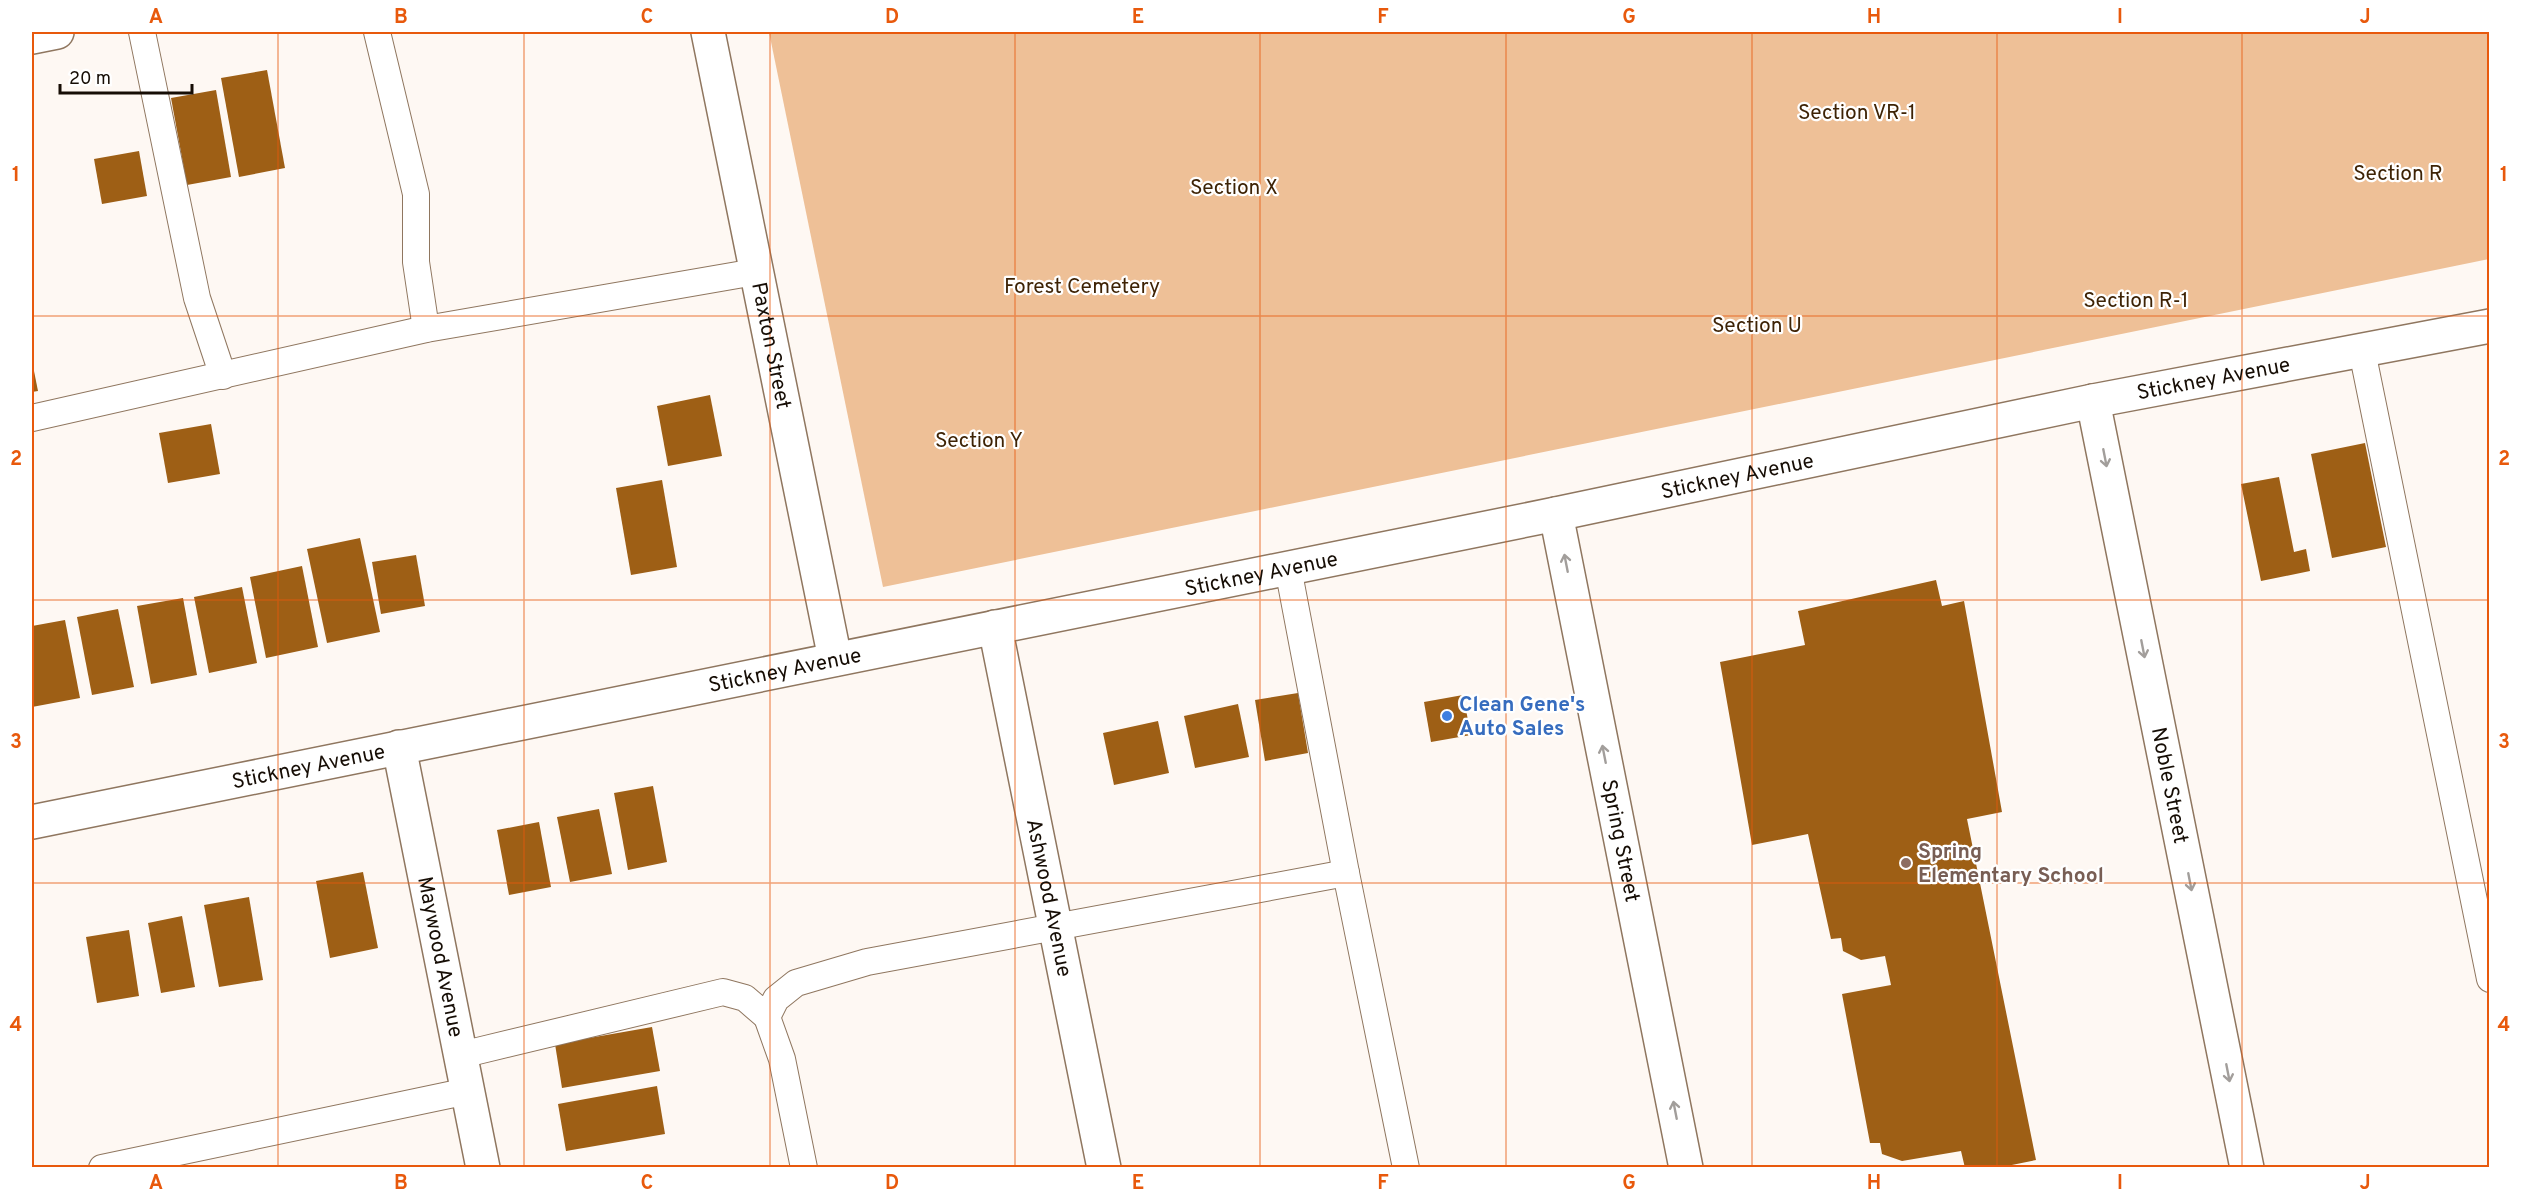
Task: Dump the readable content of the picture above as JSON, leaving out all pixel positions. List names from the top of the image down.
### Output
{
  "streets": {
    "street": [
      "Paxton Street",
      "Stickney Avenue",
      "Noble Street",
      "Spring Street",
      "Ashwood Avenue",
      "Maywood Avenue"
    ]
  },
  "crossings": [
    ["Paxton Street", "Stickney Avenue"],
    ["Stickney Avenue", "Noble Street"],
    ["Stickney Avenue", "Spring Street"],
    ["Stickney Avenue", "Ashwood Avenue"],
    ["Stickney Avenue", "Maywood Avenue"]
  ],
  "one_way": ["Noble Street", "Spring Street"],
  "parks": [
    "Section VR-1",
    "Section R",
    "Section X",
    "Forest Cemetery",
    "Section R-1",
    "Section U",
    "Section Y"
  ],
  "places": ["Clean Gene's Auto Sales", "Spring Elementary School"],
  "scale_bar": "20 m",
  "grid": {
    "columns": [
      "A",
      "B",
      "C",
      "D",
      "E",
      "F",
      "G",
      "H",
      "I",
      "J"
    ],
    "rows": [
      "1",
      "2",
      "3",
      "4"
    ]
  }
}
